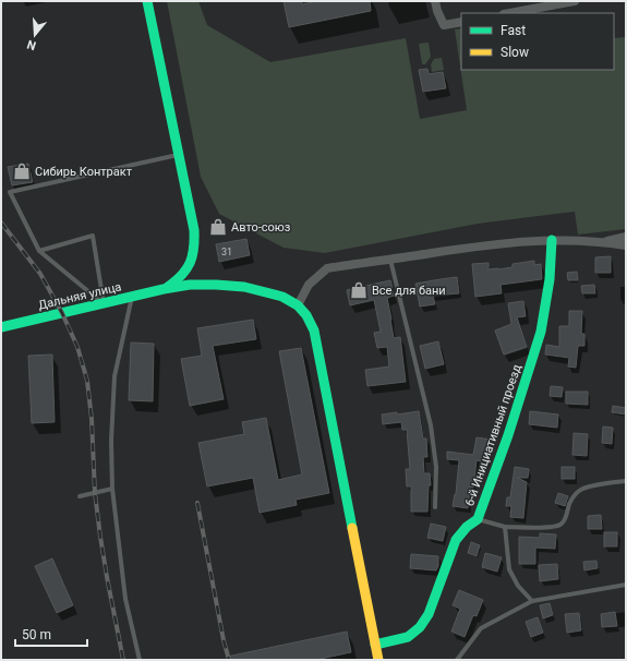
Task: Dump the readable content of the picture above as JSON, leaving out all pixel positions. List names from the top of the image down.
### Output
{
  "streets": {
    "street": ["Дальняя улица", "6-й Инициативный проезд"]
  },
  "places": {
    "shop": ["Сибирь Контракт", "Авто-союз", "Все для бани"]
  },
  "house_numbers": ["31"],
  "legend": ["Fast", "Slow"],
  "scale_bar": "50 m",
  "north": "bottom"
}
